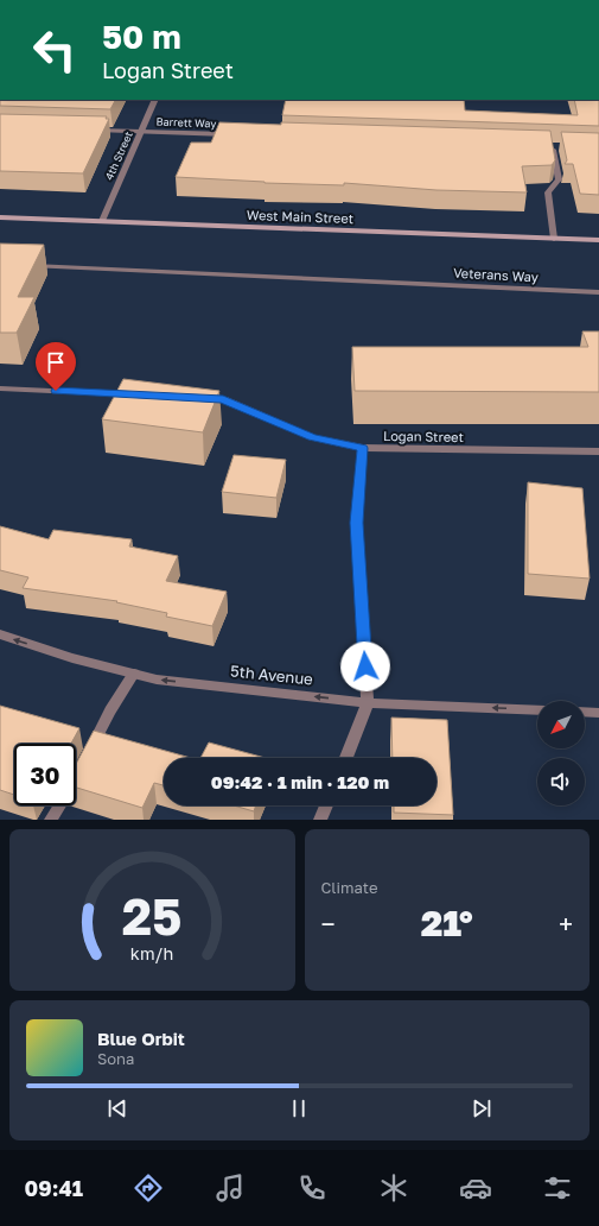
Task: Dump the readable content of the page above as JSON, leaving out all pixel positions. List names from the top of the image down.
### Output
{
  "streets": {
    "main road": ["West Main Street"],
    "street": [
      "Barrett Way",
      "4th Street",
      "Veterans Way",
      "Logan Street",
      "5th Avenue"
    ]
  },
  "crossings": [
    ["Barrett Way", "4th Street"],
    ["4th Street", "West Main Street"]
  ],
  "one_way": ["5th Avenue"],
  "north": "bottom left",
  "page": {
    "turn": ["50 m", "Logan Street"],
    "limit": "30",
    "trip": "09:42 · 1 min · 120 m",
    "tile": "Climate",
    "heat": ["−", "21°", "+"],
    "song": ["Blue Orbit", "Sona"],
    "tabs": "09:41",
    "gauge": ["25", "km/h"]
  }
}
